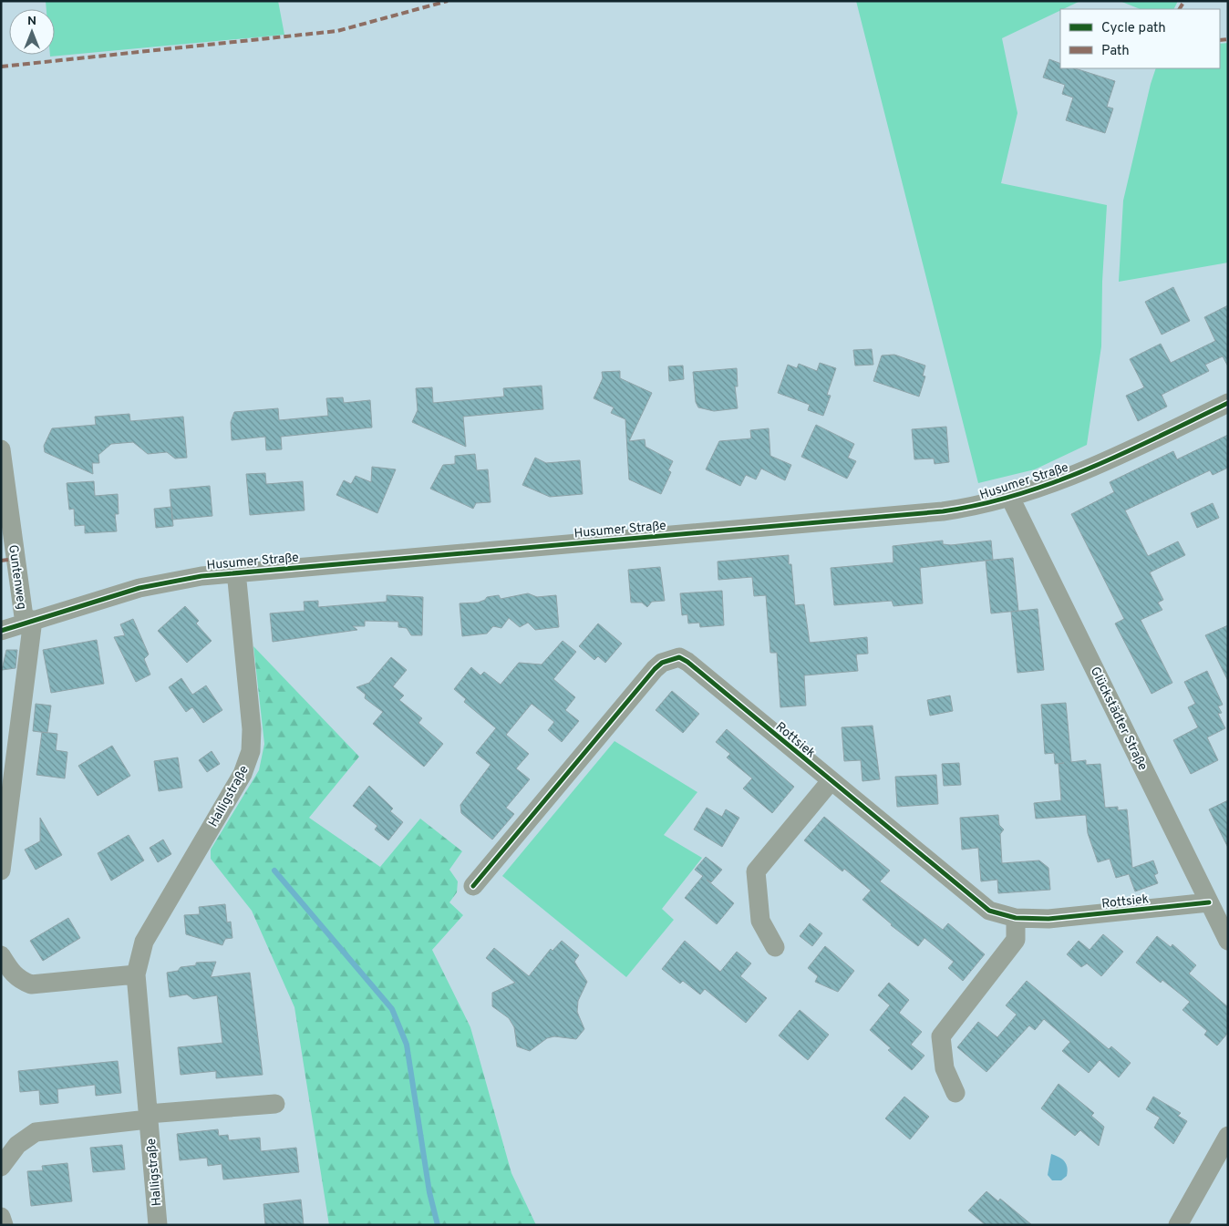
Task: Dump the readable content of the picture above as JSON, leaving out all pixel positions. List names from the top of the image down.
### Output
{
  "streets": {
    "street": [
      "Husumer Straße",
      "Guntenweg",
      "Glückstädter Straße",
      "Rottsiek",
      "Halligstraße"
    ]
  },
  "crossings": [
    ["Husumer Straße", "Guntenweg"],
    ["Husumer Straße", "Glückstädter Straße"],
    ["Husumer Straße", "Halligstraße"],
    ["Glückstädter Straße", "Rottsiek"]
  ],
  "legend": ["Cycle path", "Path"],
  "north": "top"
}
